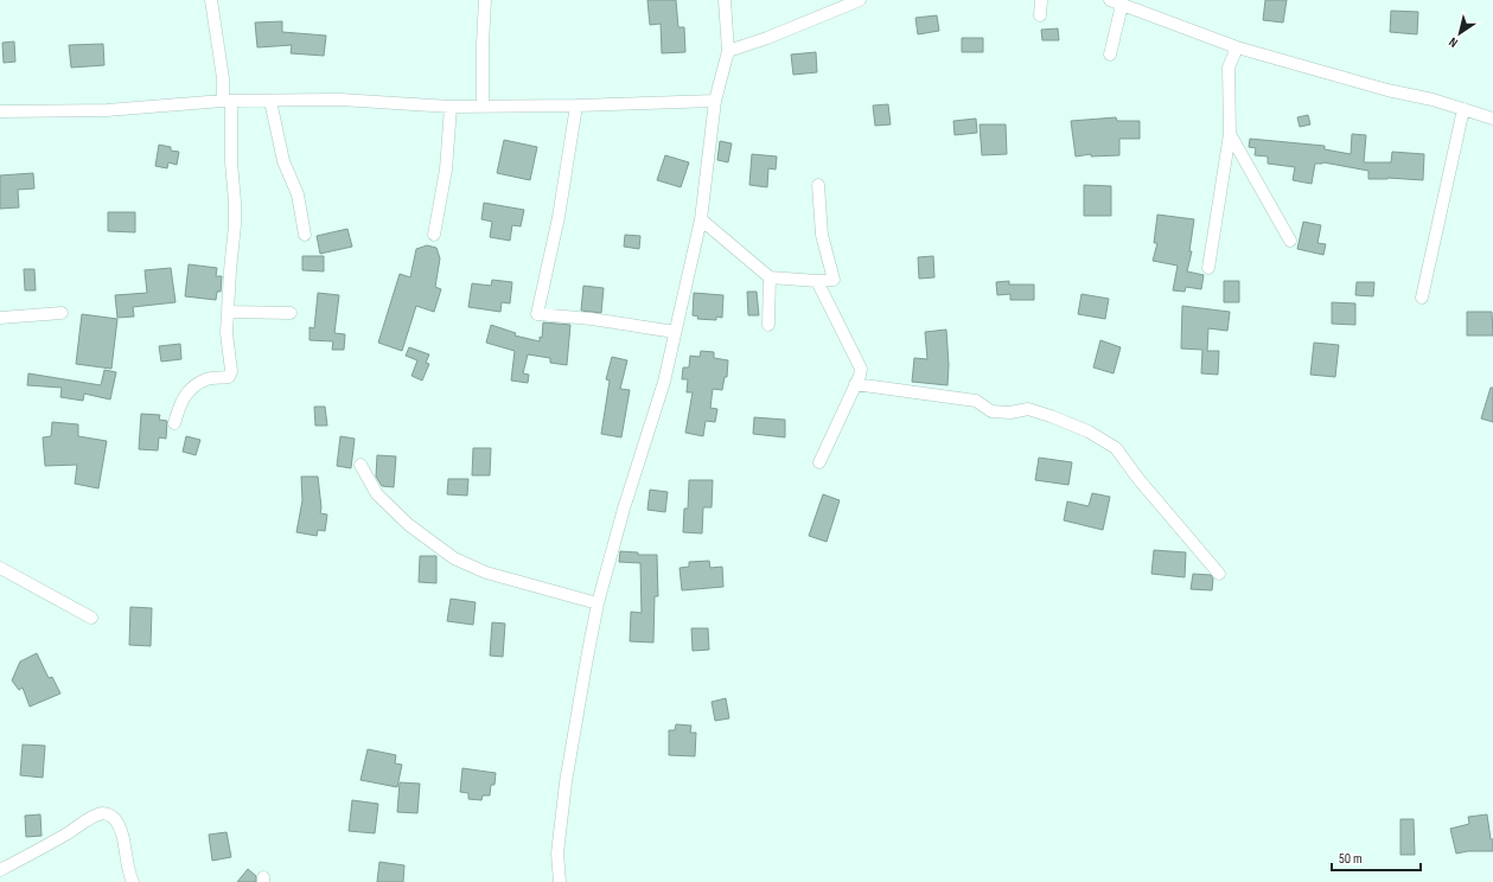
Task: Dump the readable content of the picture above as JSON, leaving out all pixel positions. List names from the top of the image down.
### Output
{
  "scale_bar": "50 m",
  "north": "bottom left"
}
